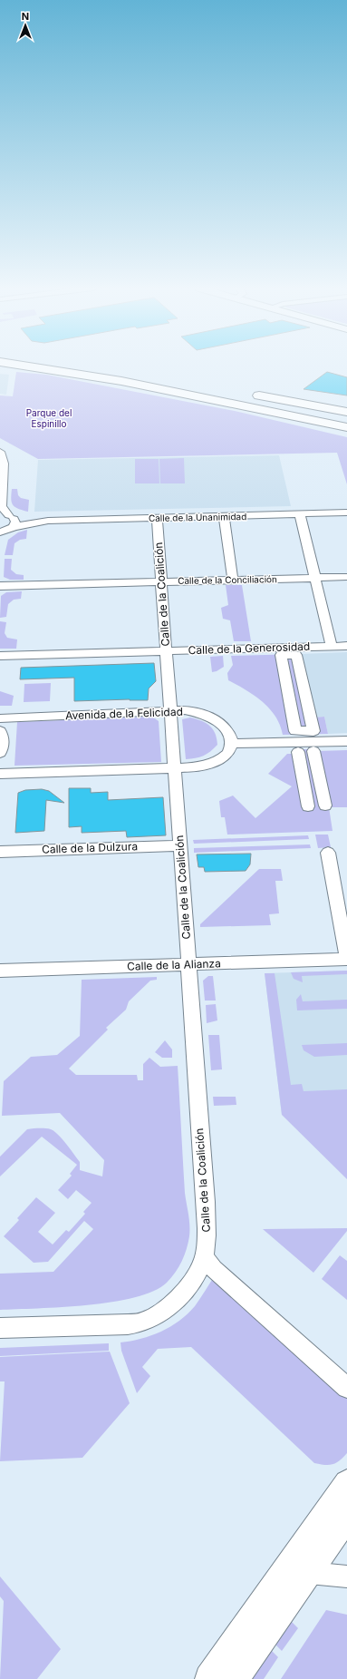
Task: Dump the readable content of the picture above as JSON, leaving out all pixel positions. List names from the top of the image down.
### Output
{
  "streets": {
    "street": [
      "Calle de la Unanimidad",
      "Calle de la Conciliación",
      "Calle de la Coalición",
      "Calle de la Generosidad",
      "Avenida de la Felicidad",
      "Calle de la Dulzura",
      "Calle de la Alianza"
    ]
  },
  "crossings": [
    ["Calle de la Unanimidad", "Calle de la Coalición"],
    ["Calle de la Conciliación", "Calle de la Coalición"],
    ["Calle de la Coalición", "Calle de la Generosidad"],
    ["Calle de la Coalición", "Avenida de la Felicidad"],
    ["Calle de la Coalición", "Calle de la Dulzura"],
    ["Calle de la Coalición", "Calle de la Alianza"]
  ],
  "parks": ["Parque del Espinillo"],
  "north": "top"
}
